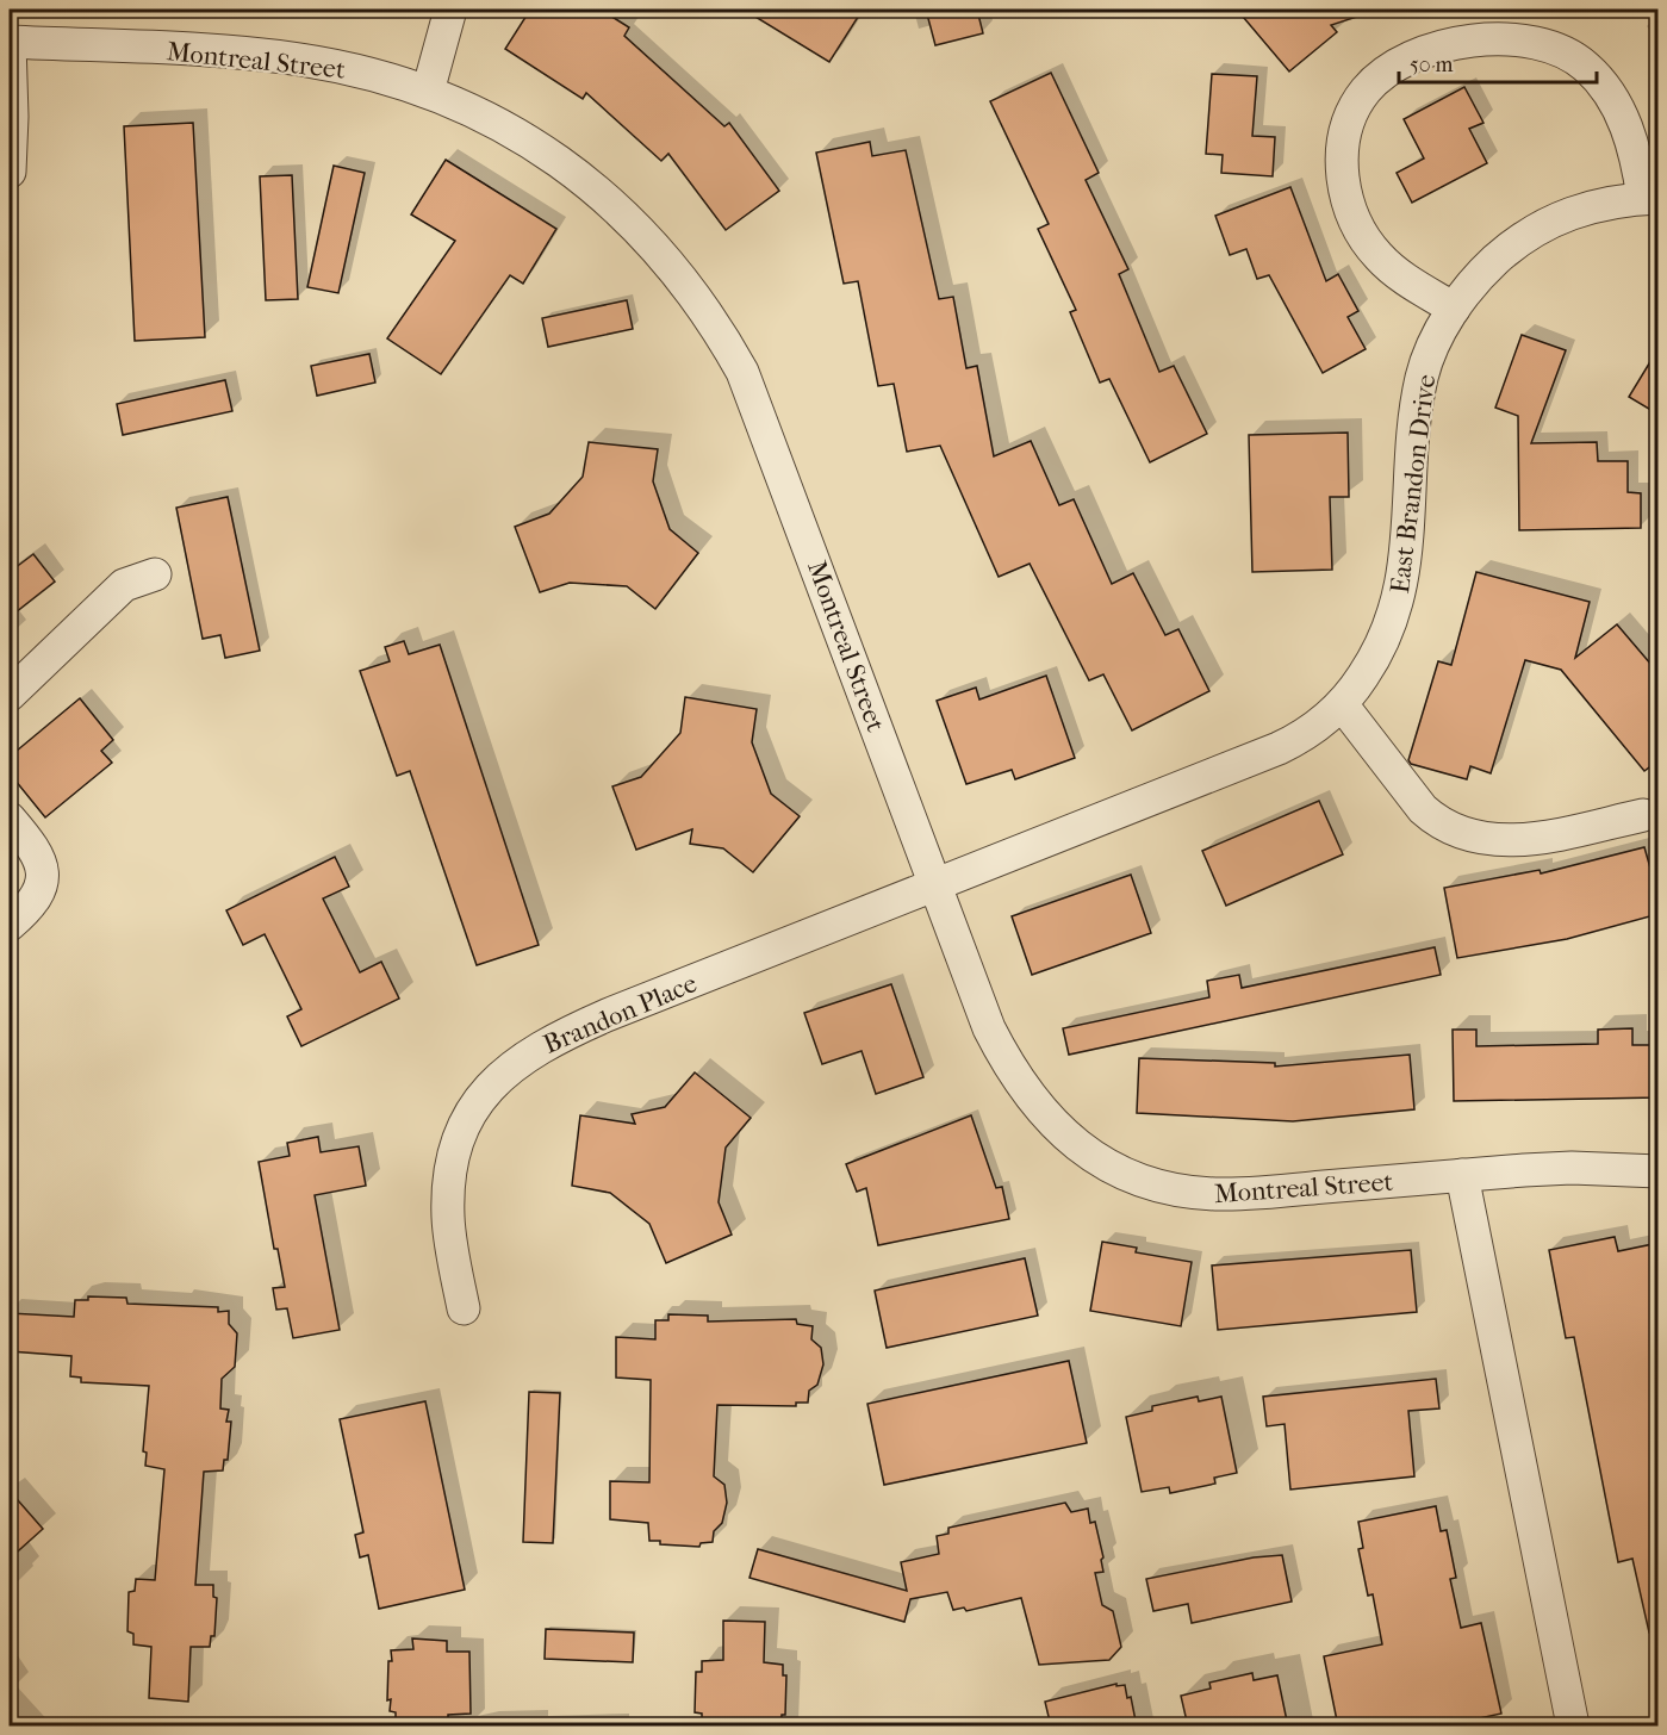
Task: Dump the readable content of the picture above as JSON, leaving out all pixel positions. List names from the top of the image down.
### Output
{
  "streets": {
    "street": ["Montreal Street", "East Brandon Drive", "Brandon Place"]
  },
  "crossings": [
    ["Montreal Street", "East Brandon Drive"],
    ["Montreal Street", "Brandon Place"],
    ["East Brandon Drive", "Brandon Place"]
  ],
  "scale_bar": "50 m"
}
